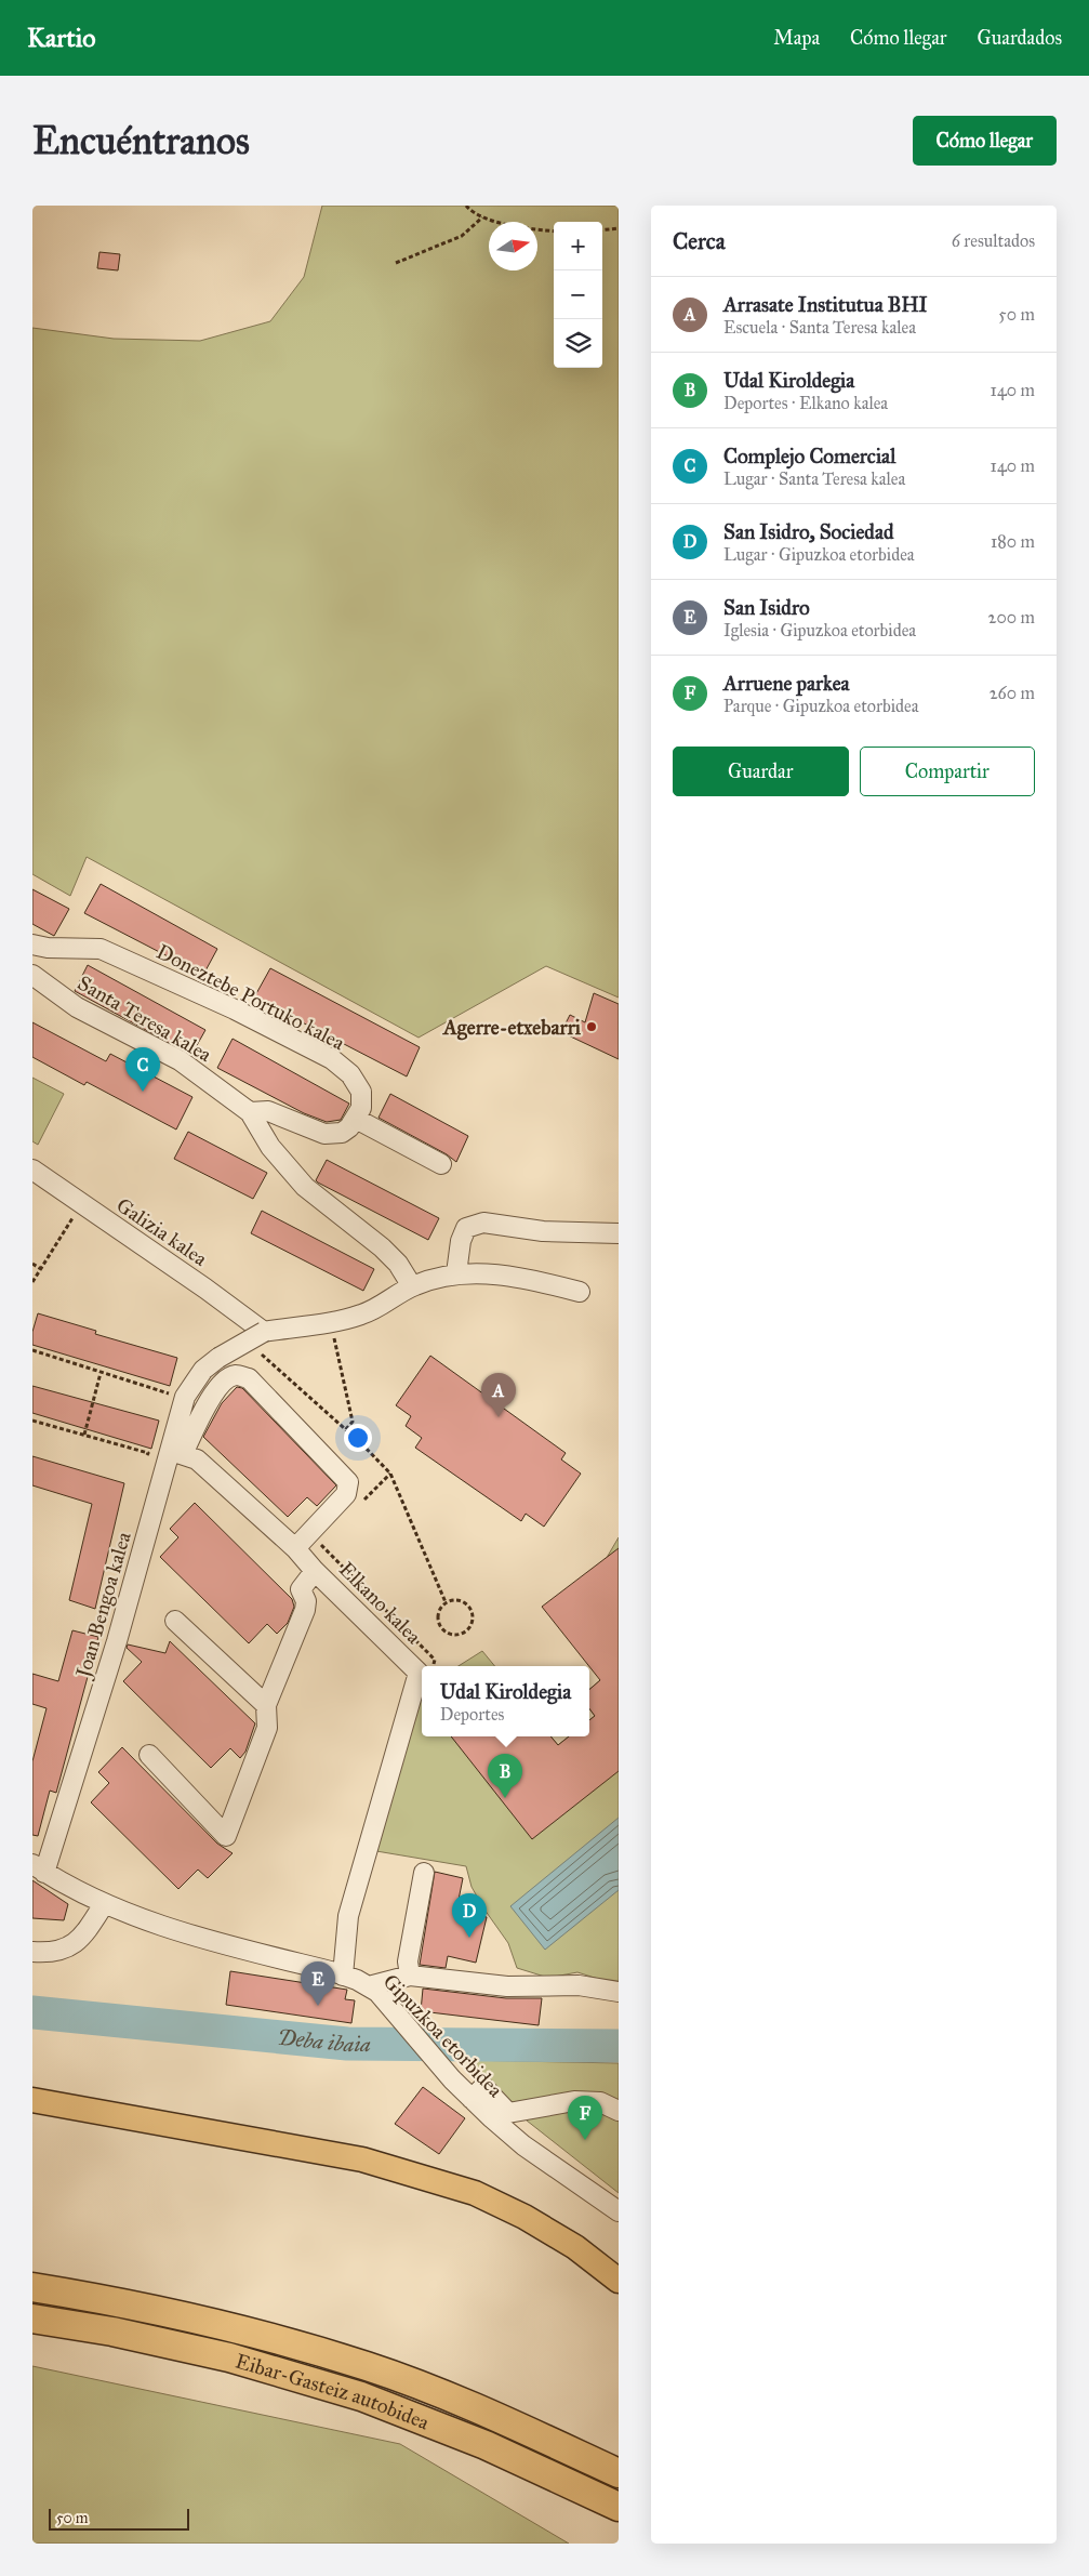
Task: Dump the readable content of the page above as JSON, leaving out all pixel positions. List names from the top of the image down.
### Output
{
  "streets": {
    "highway": ["Eibar-Gasteiz autobidea"],
    "street": [
      "Doneztebe Portuko kalea",
      "Santa Teresa kalea",
      "Galizia kalea",
      "Elkano kalea",
      "Joan Bengoa kalea",
      "Gipuzkoa etorbidea"
    ]
  },
  "crossings": [
    ["Galizia kalea", "Joan Bengoa kalea"],
    ["Elkano kalea", "Joan Bengoa kalea"],
    ["Elkano kalea", "Gipuzkoa etorbidea"],
    ["Joan Bengoa kalea", "Gipuzkoa etorbidea"]
  ],
  "water": ["Deba ibaia"],
  "places": ["Agerre-etxebarri"],
  "scale_bar": "50 m",
  "north": "right",
  "page": {
    "header": "Kartio",
    "nav": ["Mapa", "Cómo llegar", "Guardados"],
    "buttons": [
      "Cómo llegar",
      ["Guardar", "Compartir"]
    ],
    "title": "Encuéntranos",
    "heading": ["Cerca", "6 resultados"],
    "map_buttons": ["+", "−"],
    "list": [
      {
        "mark": "A",
        "name": "Arrasate Institutua BHI",
        "note": "Escuela · Santa Teresa kalea",
        "value": "50 m"
      },
      {
        "mark": "B",
        "name": "Udal Kiroldegia",
        "note": "Deportes · Elkano kalea",
        "value": "140 m"
      },
      {
        "mark": "C",
        "name": "Complejo Comercial",
        "note": "Lugar · Santa Teresa kalea",
        "value": "140 m"
      },
      {
        "mark": "D",
        "name": "San Isidro, Sociedad",
        "note": "Lugar · Gipuzkoa etorbidea",
        "value": "180 m"
      },
      {
        "mark": "E",
        "name": "San Isidro",
        "note": "Iglesia · Gipuzkoa etorbidea",
        "value": "200 m"
      },
      {
        "mark": "F",
        "name": "Arruene parkea",
        "note": "Parque · Gipuzkoa etorbidea",
        "value": "260 m"
      }
    ],
    "pins": [
      "C",
      "A",
      "B",
      "D",
      "E",
      "F"
    ],
    "popup": ["Udal Kiroldegia", "Deportes"],
    "scale": "50 m"
  }
}
